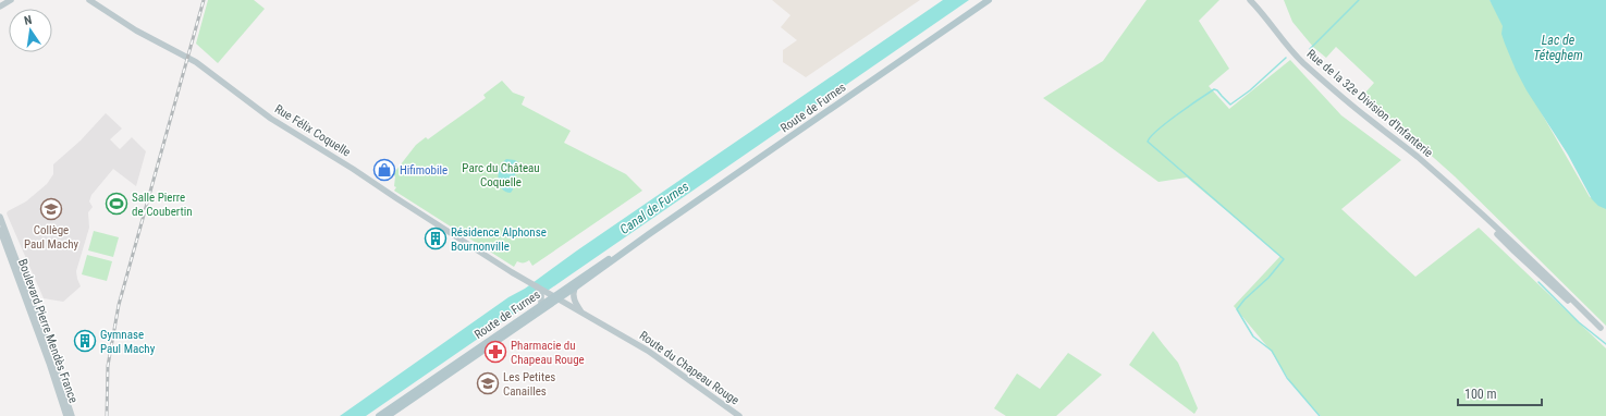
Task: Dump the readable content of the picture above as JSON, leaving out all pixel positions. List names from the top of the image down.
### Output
{
  "streets": {
    "main road": [
      "Rue de la 32e Division d'Infanterie",
      "Route de Furnes",
      "Rue Félix Coquelle",
      "Boulevard Pierre Mendès France",
      "Route du Chapeau Rouge"
    ]
  },
  "crossings": [
    ["Route de Furnes", "Route du Chapeau Rouge"],
    ["Rue Félix Coquelle", "Route du Chapeau Rouge"]
  ],
  "water": ["Lac de Téteghem", "Canal de Furnes"],
  "parks": ["Parc du Château Coquelle"],
  "places": {
    "shop": ["Hifimobile"],
    "sports": ["Salle Pierre de Coubertin"],
    "school or university": ["Collège Paul Machy", "Les Petites Canailles"],
    "building": ["Résidence Alphonse Bournonville", "Gymnase Paul Machy"],
    "pharmacy": ["Pharmacie du Chapeau Rouge"]
  },
  "scale_bar": "100 m",
  "north": "top"
}
